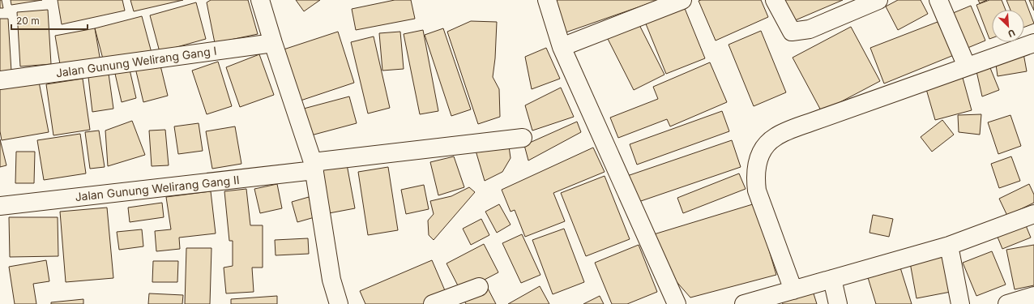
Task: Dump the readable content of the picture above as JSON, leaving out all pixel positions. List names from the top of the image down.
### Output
{
  "streets": {
    "street": ["Jalan Gunung Welirang Gang I", "Jalan Gunung Welirang Gang II"]
  },
  "scale_bar": "20 m",
  "north": "bottom right"
}
